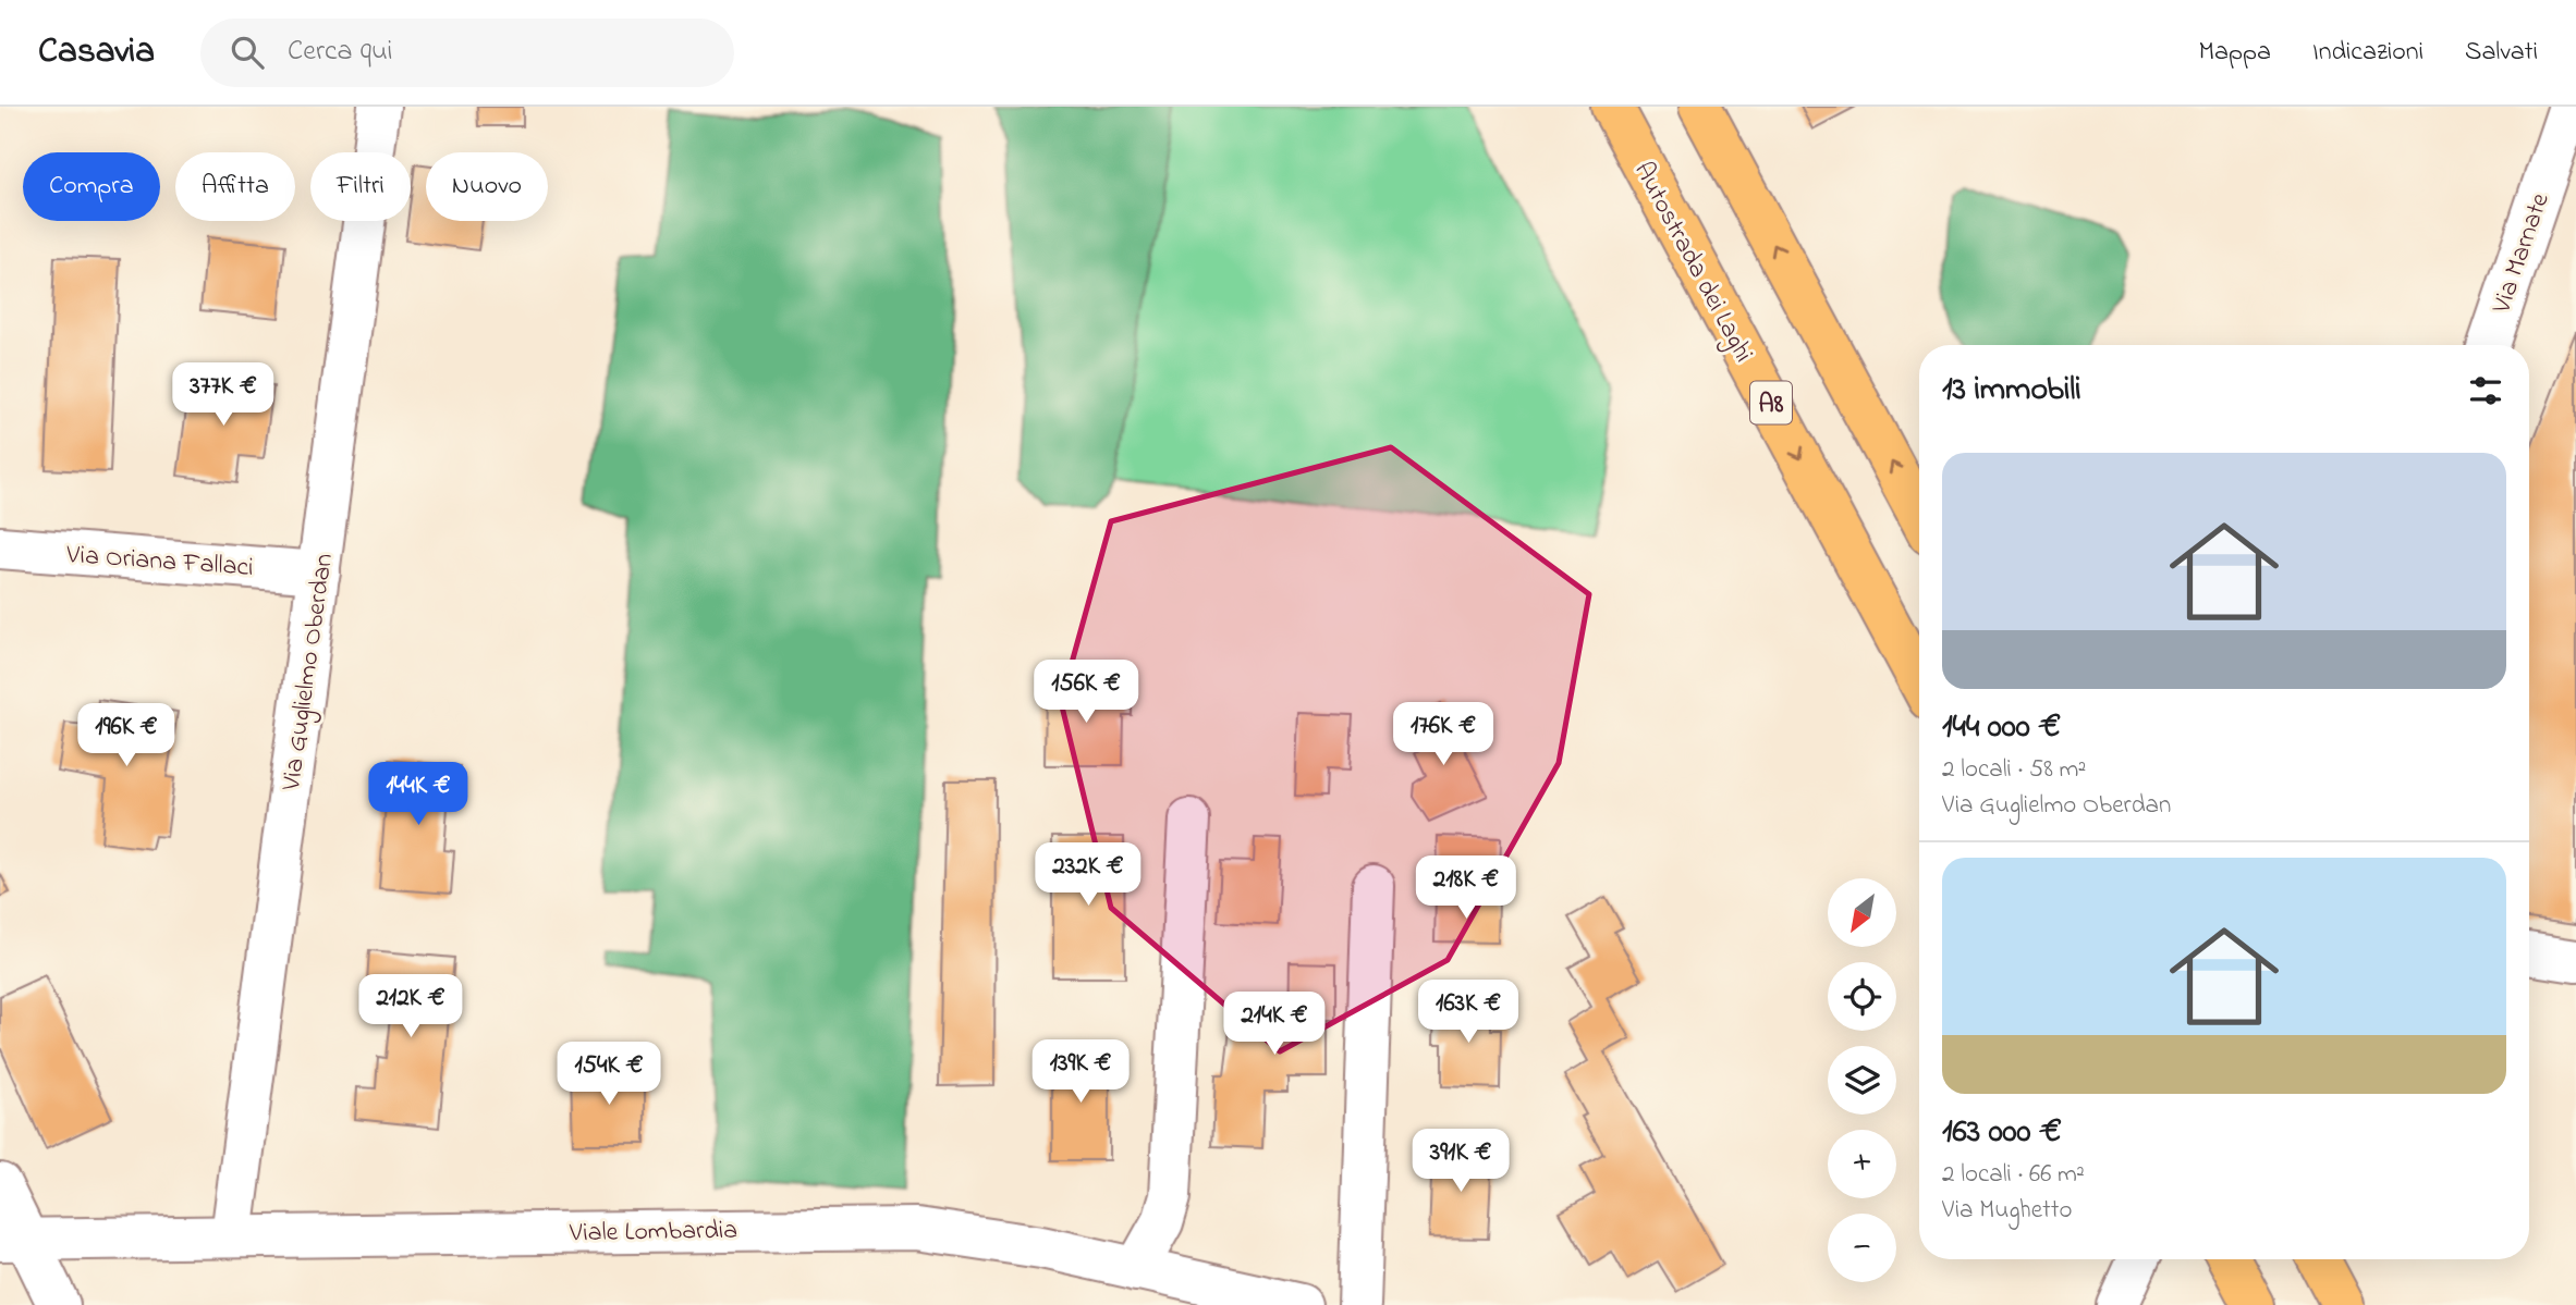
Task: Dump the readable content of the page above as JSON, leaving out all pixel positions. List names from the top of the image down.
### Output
{
  "streets": {
    "highway": ["Autostrada dei Laghi", "A8"],
    "street": [
      "Via Marnate",
      "Via Oriana Fallaci",
      "Via Guglielmo Oberdan",
      "Viale Lombardia"
    ]
  },
  "crossings": [
    ["Via Oriana Fallaci", "Via Guglielmo Oberdan"],
    ["Via Guglielmo Oberdan", "Viale Lombardia"]
  ],
  "north": "bottom left",
  "page": {
    "header": "Casavia",
    "search": "Cerca qui",
    "nav": ["Mappa", "Indicazioni", "Salvati"],
    "chip": [
      "Compra",
      "Affitta",
      "Filtri",
      "Nuovo"
    ],
    "heading": "13 immobili",
    "price": [
      "377K €",
      "156K €",
      "176K €",
      "196K €",
      "144K €",
      "232K €",
      "218K €",
      "212K €",
      "163K €",
      "214K €",
      "139K €",
      "154K €",
      "391K €"
    ],
    "list": [
      {
        "name": "144 000 €",
        "note": "2 locali · 58 m² · Via Guglielmo Oberdan"
      },
      {
        "name": "163 000 €",
        "note": "2 locali · 66 m² · Via Mughetto"
      }
    ],
    "map_buttons": ["+", "−"]
  }
}
